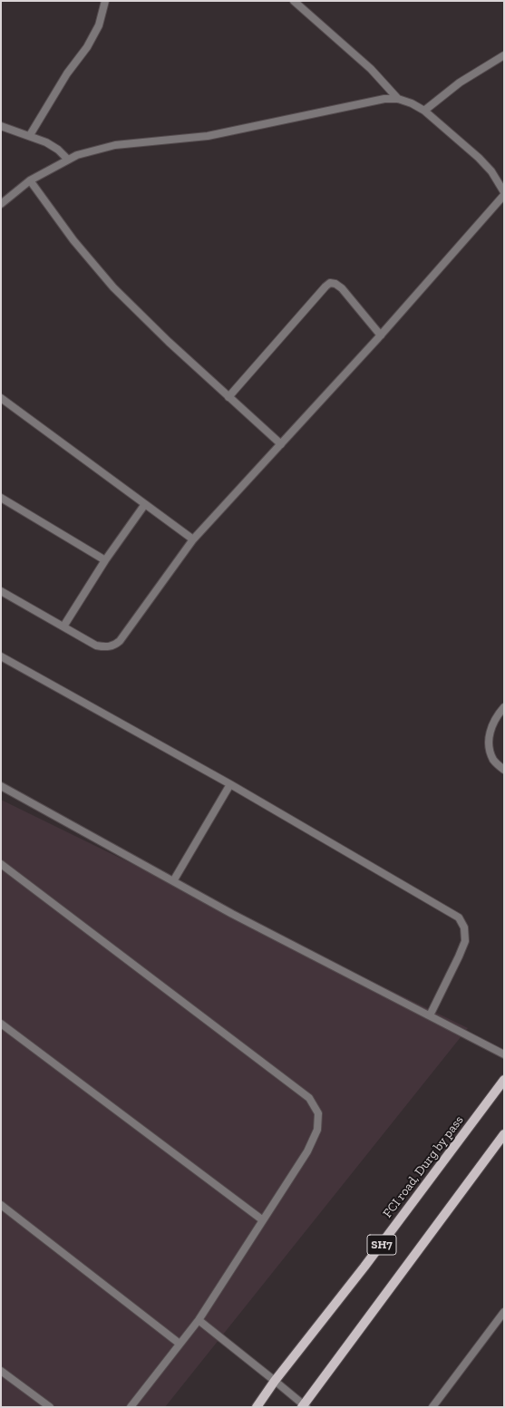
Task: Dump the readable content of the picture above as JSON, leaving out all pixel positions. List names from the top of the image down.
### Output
{
  "streets": {
    "main road": ["FCI road, Durg by pass", "SH7"]
  }
}
